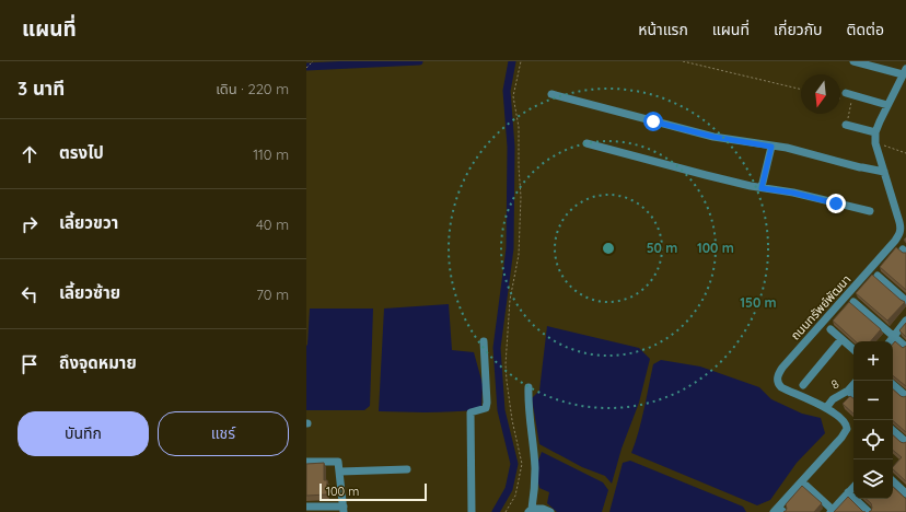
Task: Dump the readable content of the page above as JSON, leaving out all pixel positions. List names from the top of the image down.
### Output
{
  "streets": {
    "street": ["ถนนทรัพย์พัฒนา", "8"]
  },
  "crossings": [
    ["ถนนทรัพย์พัฒนา", "8"]
  ],
  "scale_bar": "100 m",
  "north": "bottom",
  "page": {
    "header": "แผนที่",
    "nav": [
      "หน้าแรก",
      "แผนที่",
      "เกี่ยวกับ",
      "ติดต่อ"
    ],
    "heading": ["3 นาที", "เดิน · 220 m"],
    "list": [
      ["ตรงไป", "110 m"],
      ["เลี้ยวขวา", "40 m"],
      ["เลี้ยวซ้าย", "70 m"],
      "ถึงจุดหมาย"
    ],
    "map_buttons": ["+", "−"],
    "buttons": ["บันทึก", "แชร์"],
    "scale": "100 m"
  },
  "rings": ["50 m", "100 m", "150 m"]
}
